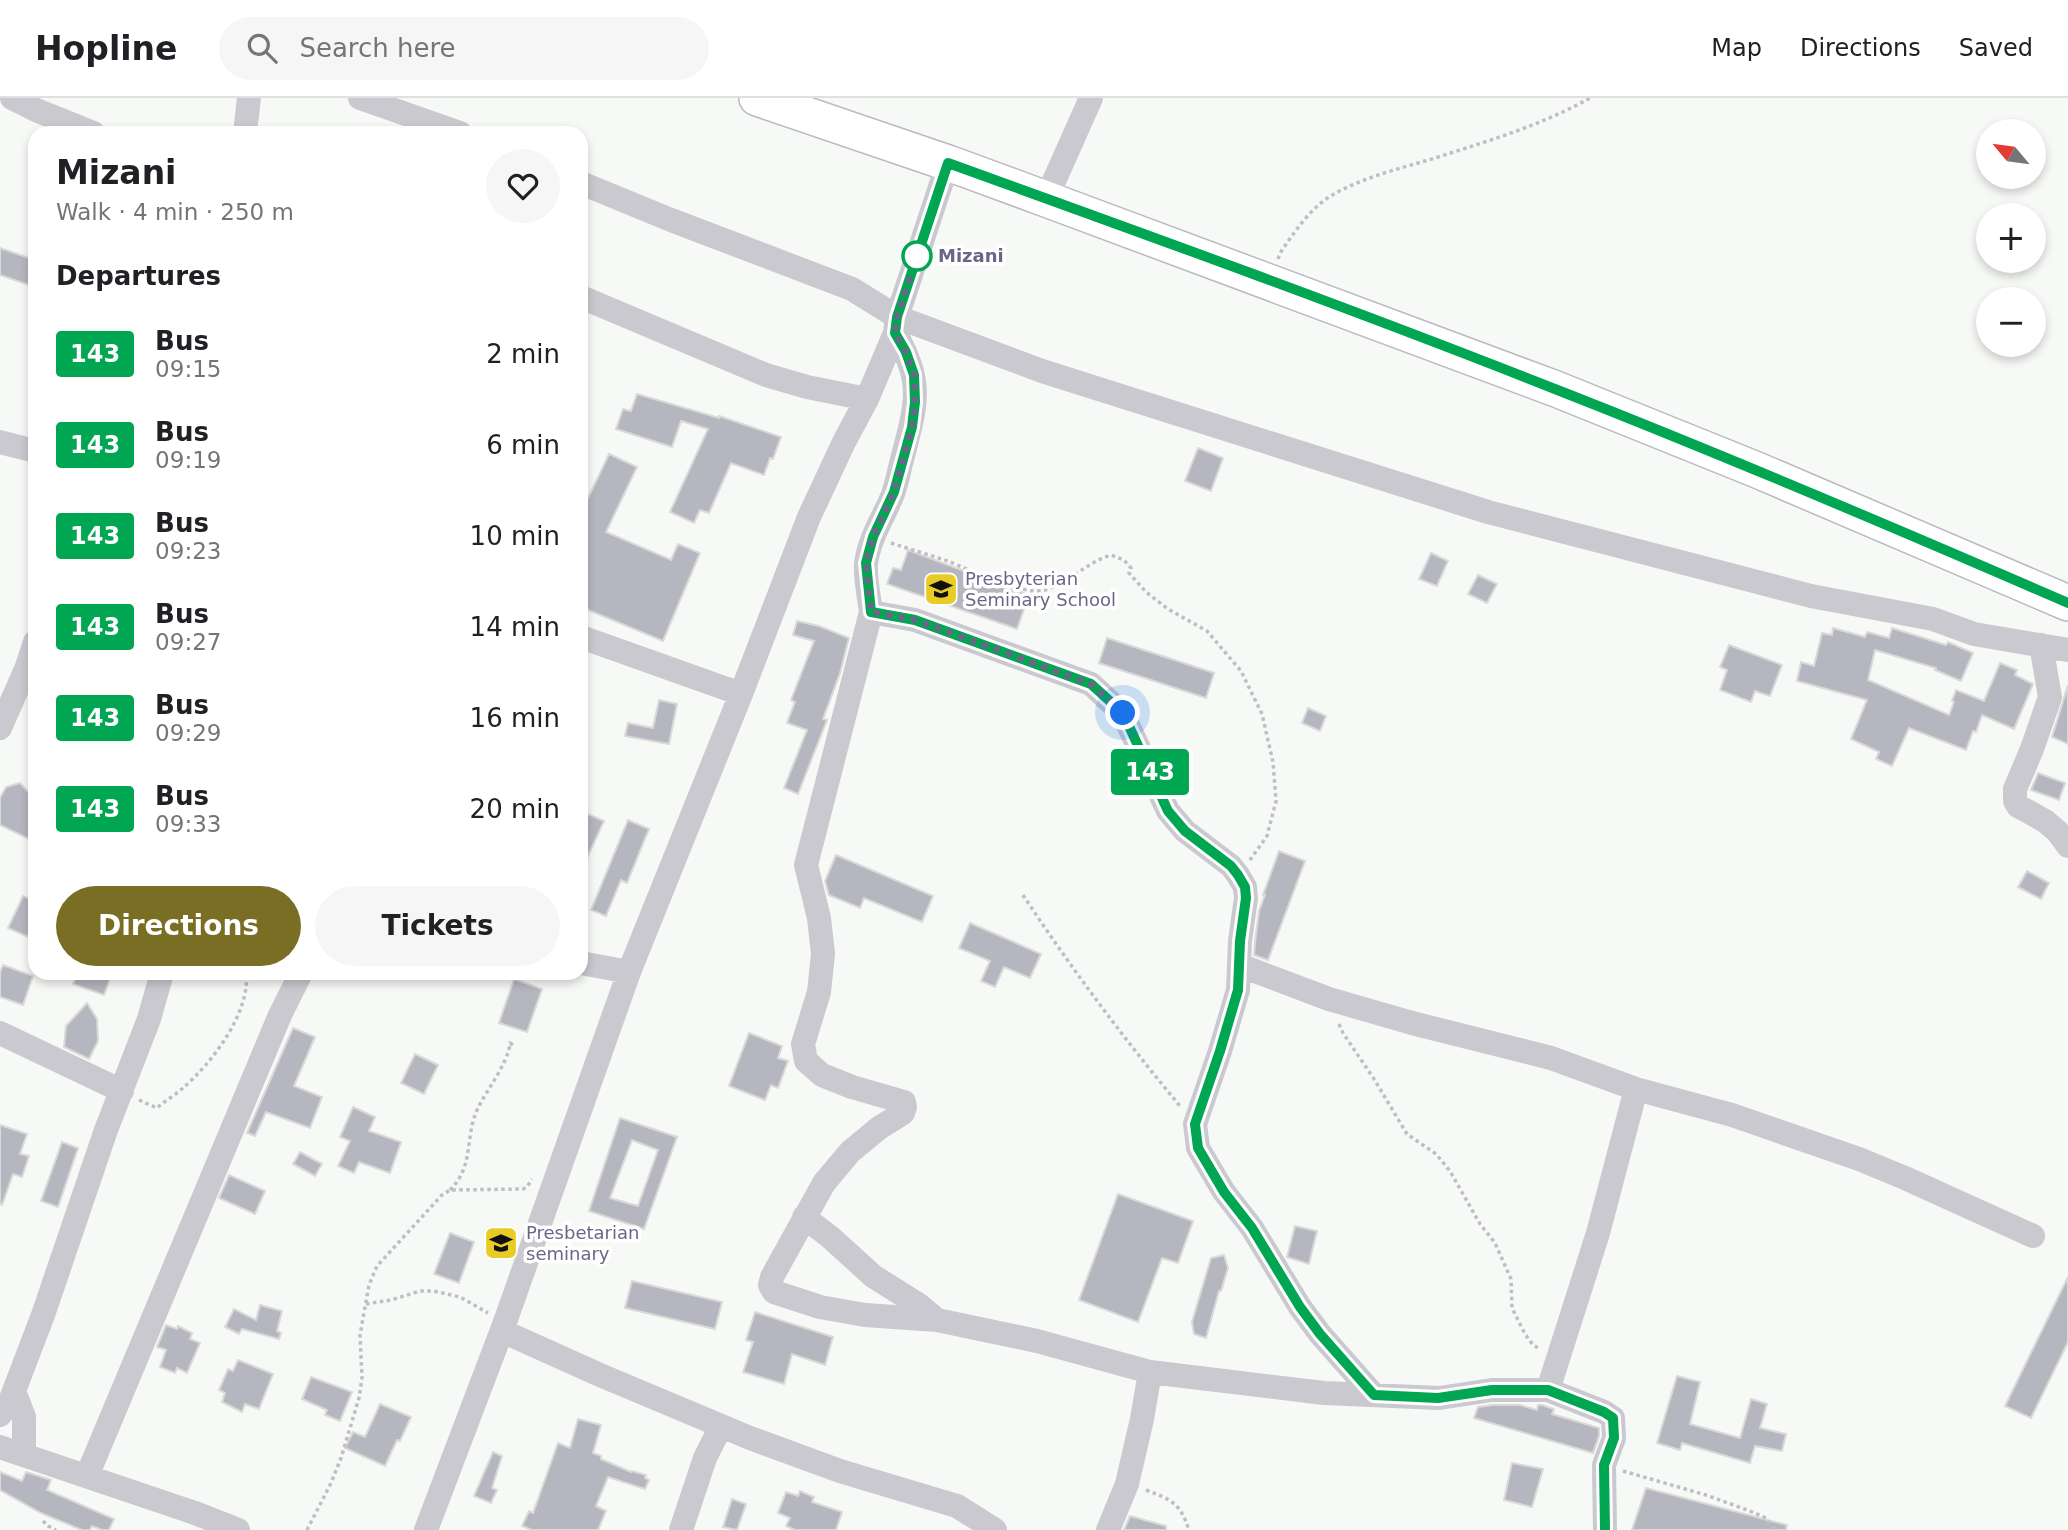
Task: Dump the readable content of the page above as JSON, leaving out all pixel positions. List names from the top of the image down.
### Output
{
  "places": {
    "other": ["Mizani"],
    "school or university": ["Presbyterian Seminary School", "Presbetarian seminary"]
  },
  "lines": ["bus line 143"],
  "north": "top left",
  "page": {
    "header": "Hopline",
    "search": "Search here",
    "nav": ["Map", "Directions", "Saved"],
    "on_map": "143",
    "map_buttons": ["+", "−"],
    "heading": [
      ["Mizani", "Walk · 4 min · 250 m"],
      "Departures"
    ],
    "list": [
      {
        "mark": "143",
        "name": "Bus",
        "note": "09:15",
        "value": "2 min"
      },
      {
        "mark": "143",
        "name": "Bus",
        "note": "09:19",
        "value": "6 min"
      },
      {
        "mark": "143",
        "name": "Bus",
        "note": "09:23",
        "value": "10 min"
      },
      {
        "mark": "143",
        "name": "Bus",
        "note": "09:27",
        "value": "14 min"
      },
      {
        "mark": "143",
        "name": "Bus",
        "note": "09:29",
        "value": "16 min"
      },
      {
        "mark": "143",
        "name": "Bus",
        "note": "09:33",
        "value": "20 min"
      }
    ],
    "buttons": ["Directions", "Tickets"]
  }
}
